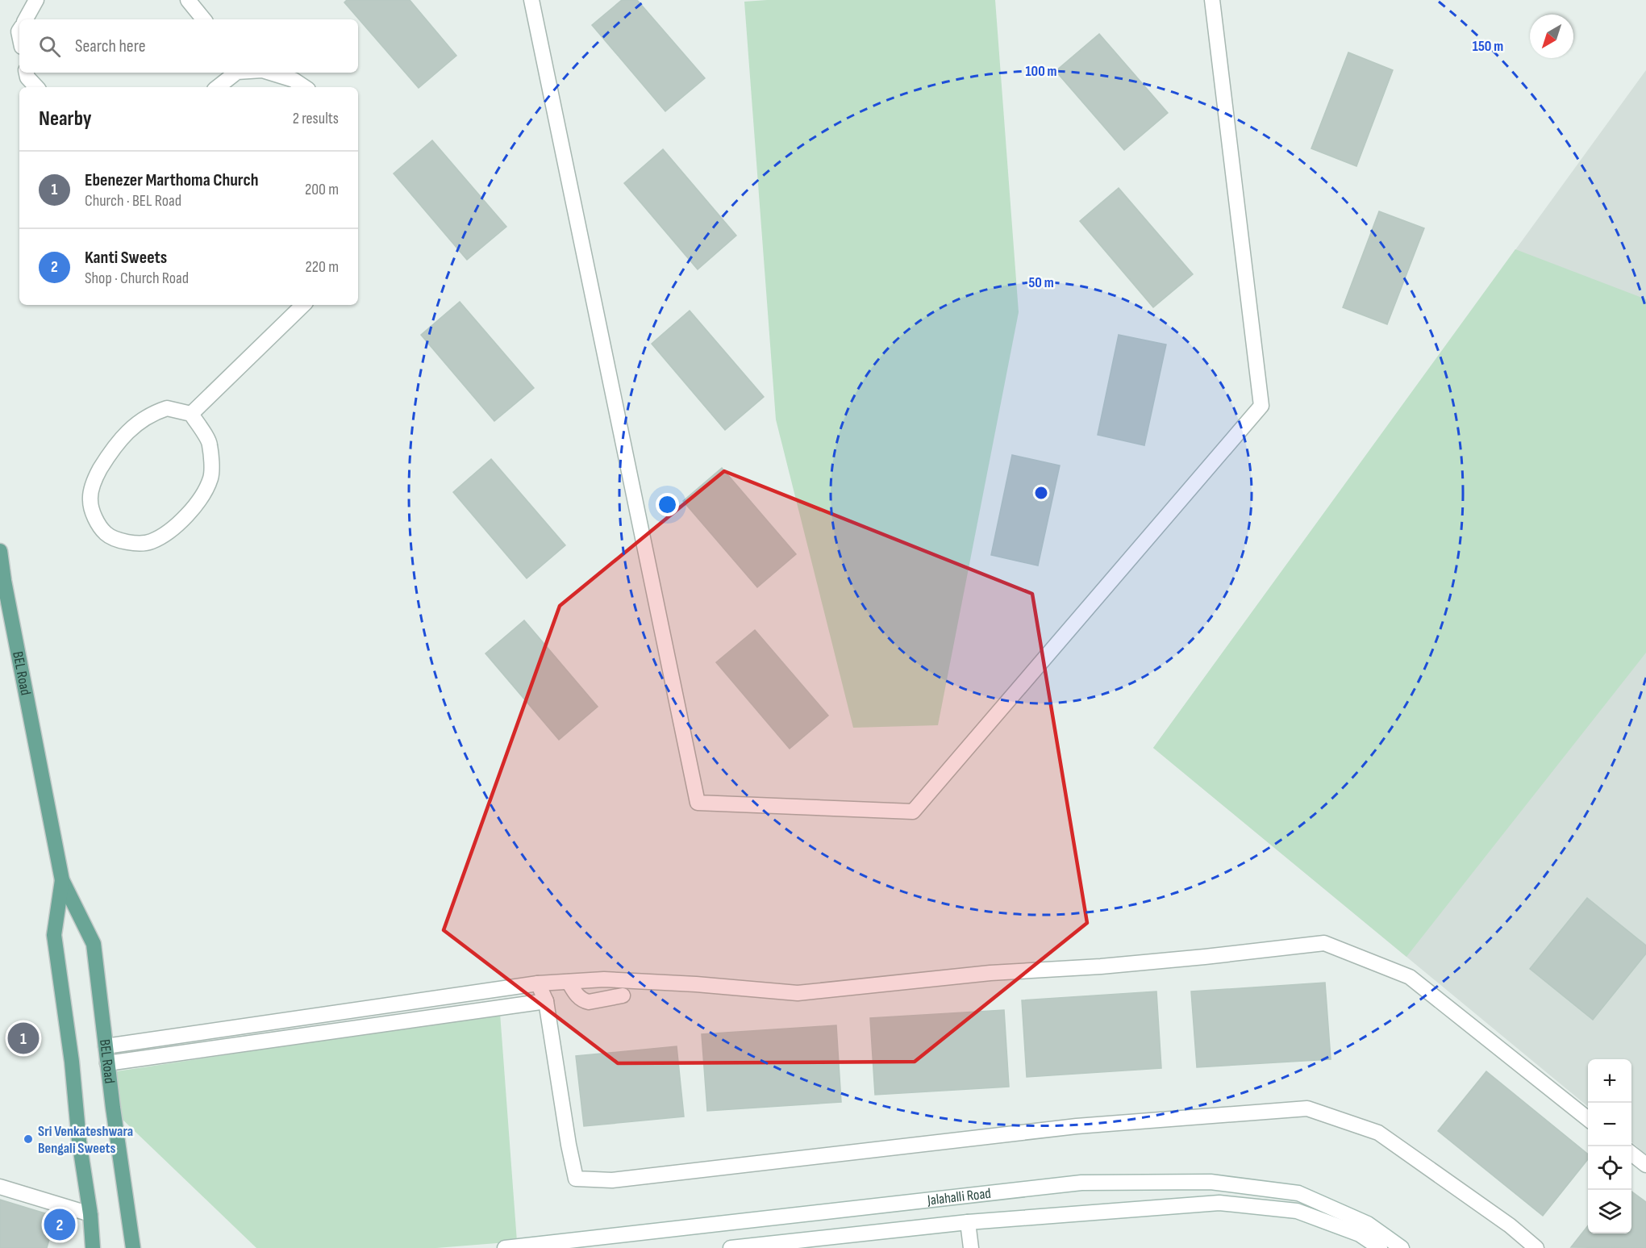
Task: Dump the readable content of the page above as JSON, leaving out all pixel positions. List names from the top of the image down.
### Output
{
  "streets": {
    "main road": ["BEL Road"],
    "street": ["Jalahalli Road"]
  },
  "places": ["Sri Venkateshwara Bengali Sweets"],
  "north": "bottom left",
  "page": {
    "search": "Search here",
    "heading": ["Nearby", "2 results"],
    "list": [
      {
        "mark": "1",
        "name": "Ebenezer Marthoma Church",
        "note": "Church · BEL Road",
        "value": "200 m"
      },
      {
        "mark": "2",
        "name": "Kanti Sweets",
        "note": "Shop · Church Road",
        "value": "220 m"
      }
    ],
    "pins": ["1", "2"],
    "map_buttons": ["+", "−"]
  },
  "rings": ["150 m", "100 m", "50 m"]
}
